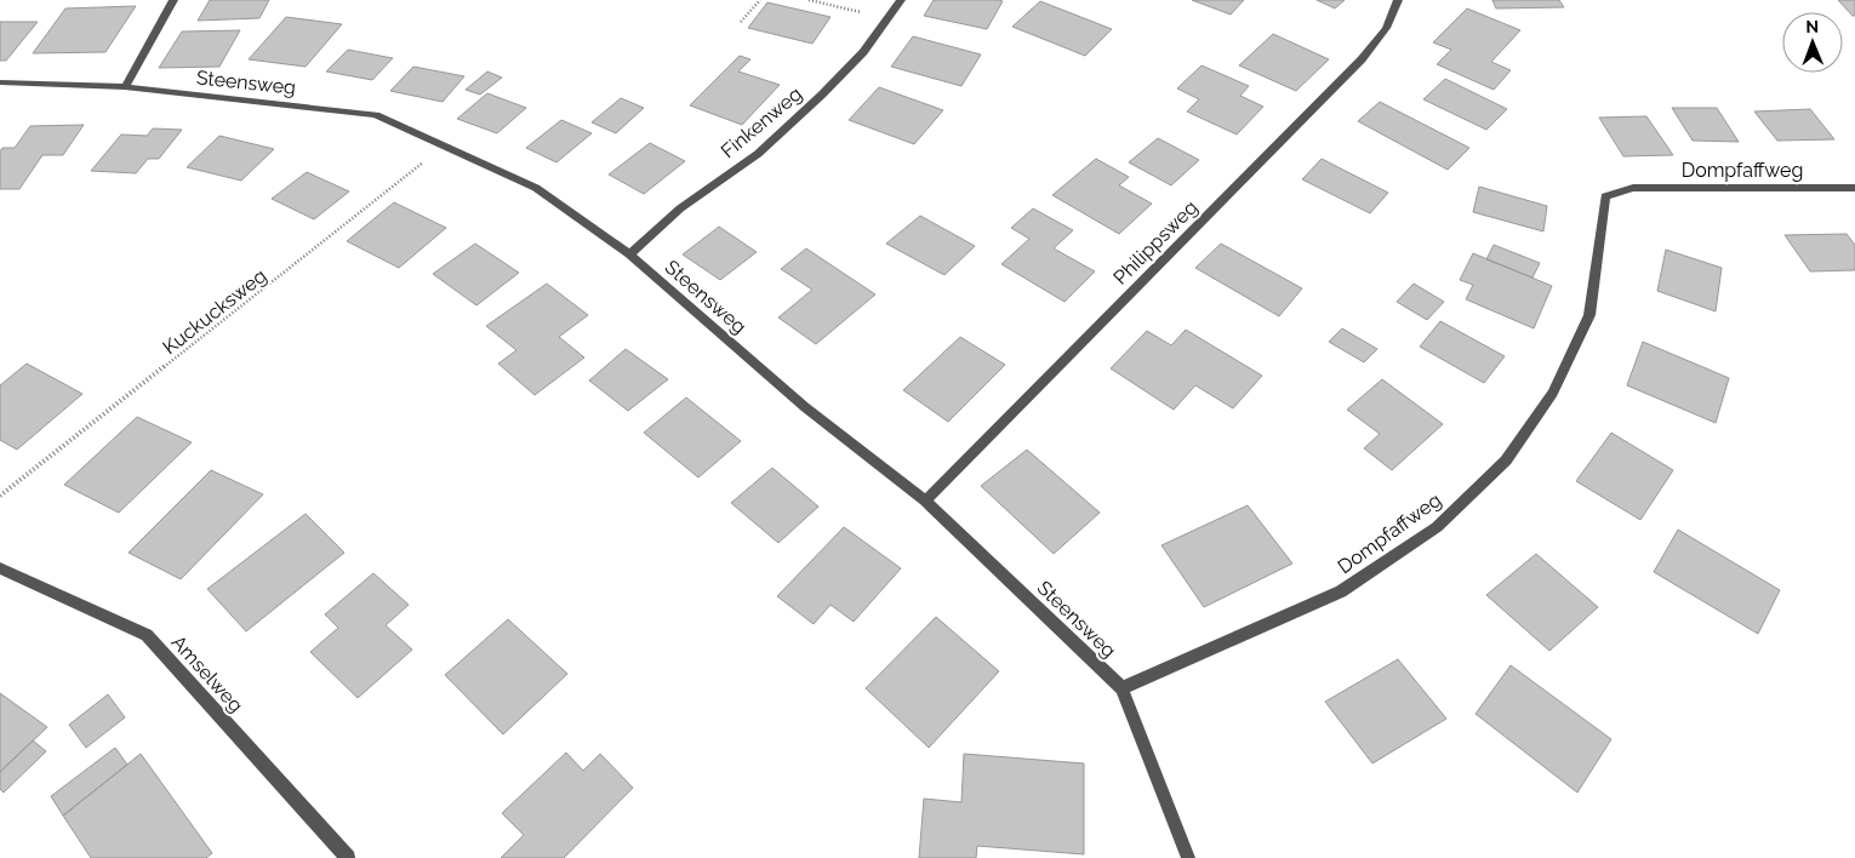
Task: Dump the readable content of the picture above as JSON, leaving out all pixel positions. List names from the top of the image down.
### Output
{
  "streets": {
    "street": [
      "Steensweg",
      "Finkenweg",
      "Dompfaffweg",
      "Philippsweg",
      "Amselweg"
    ],
    "path": ["Kuckucksweg"]
  },
  "crossings": [
    ["Steensweg", "Finkenweg"],
    ["Steensweg", "Dompfaffweg"],
    ["Steensweg", "Philippsweg"],
    ["Steensweg", "Kuckucksweg"]
  ],
  "north": "top"
}
